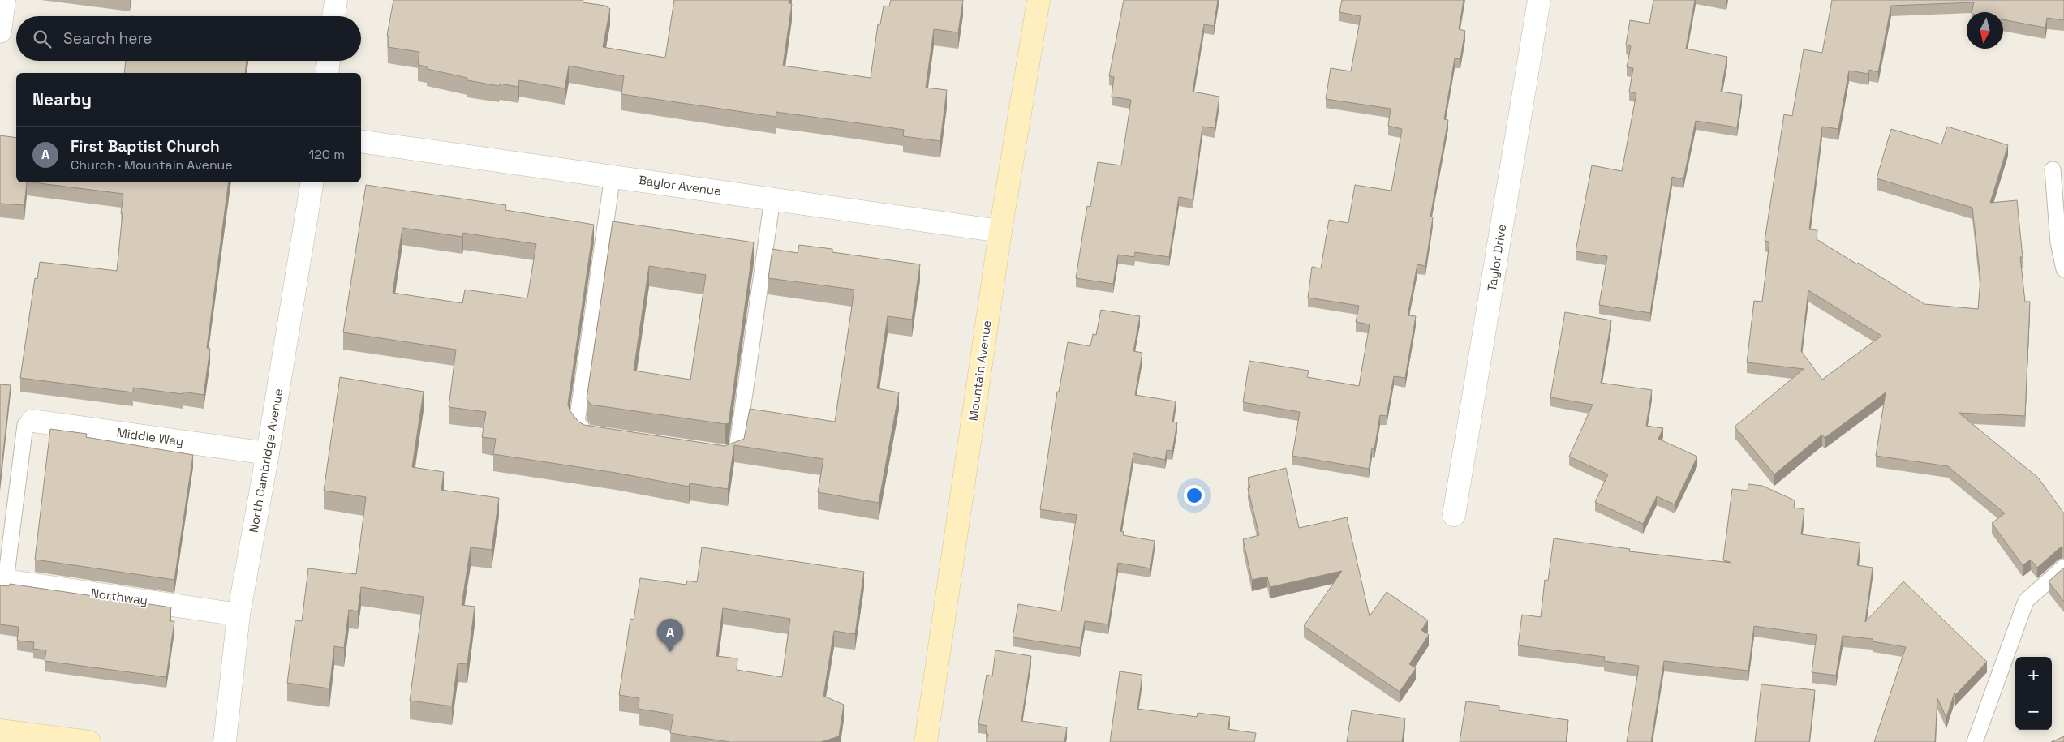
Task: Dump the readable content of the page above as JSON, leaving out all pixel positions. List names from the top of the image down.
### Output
{
  "streets": {
    "main road": ["Mountain Avenue"],
    "street": [
      "Baylor Avenue",
      "Taylor Drive",
      "Middle Way",
      "North Cambridge Avenue",
      "Northway"
    ]
  },
  "crossings": [
    ["Baylor Avenue", "Mountain Avenue"],
    ["Middle Way", "North Cambridge Avenue"],
    ["North Cambridge Avenue", "Northway"]
  ],
  "north": "bottom",
  "page": {
    "search": "Search here",
    "heading": "Nearby",
    "list": [
      {
        "mark": "A",
        "name": "First Baptist Church",
        "note": "Church · Mountain Avenue",
        "value": "120 m"
      }
    ],
    "pins": "A",
    "map_buttons": ["+", "−"]
  }
}
